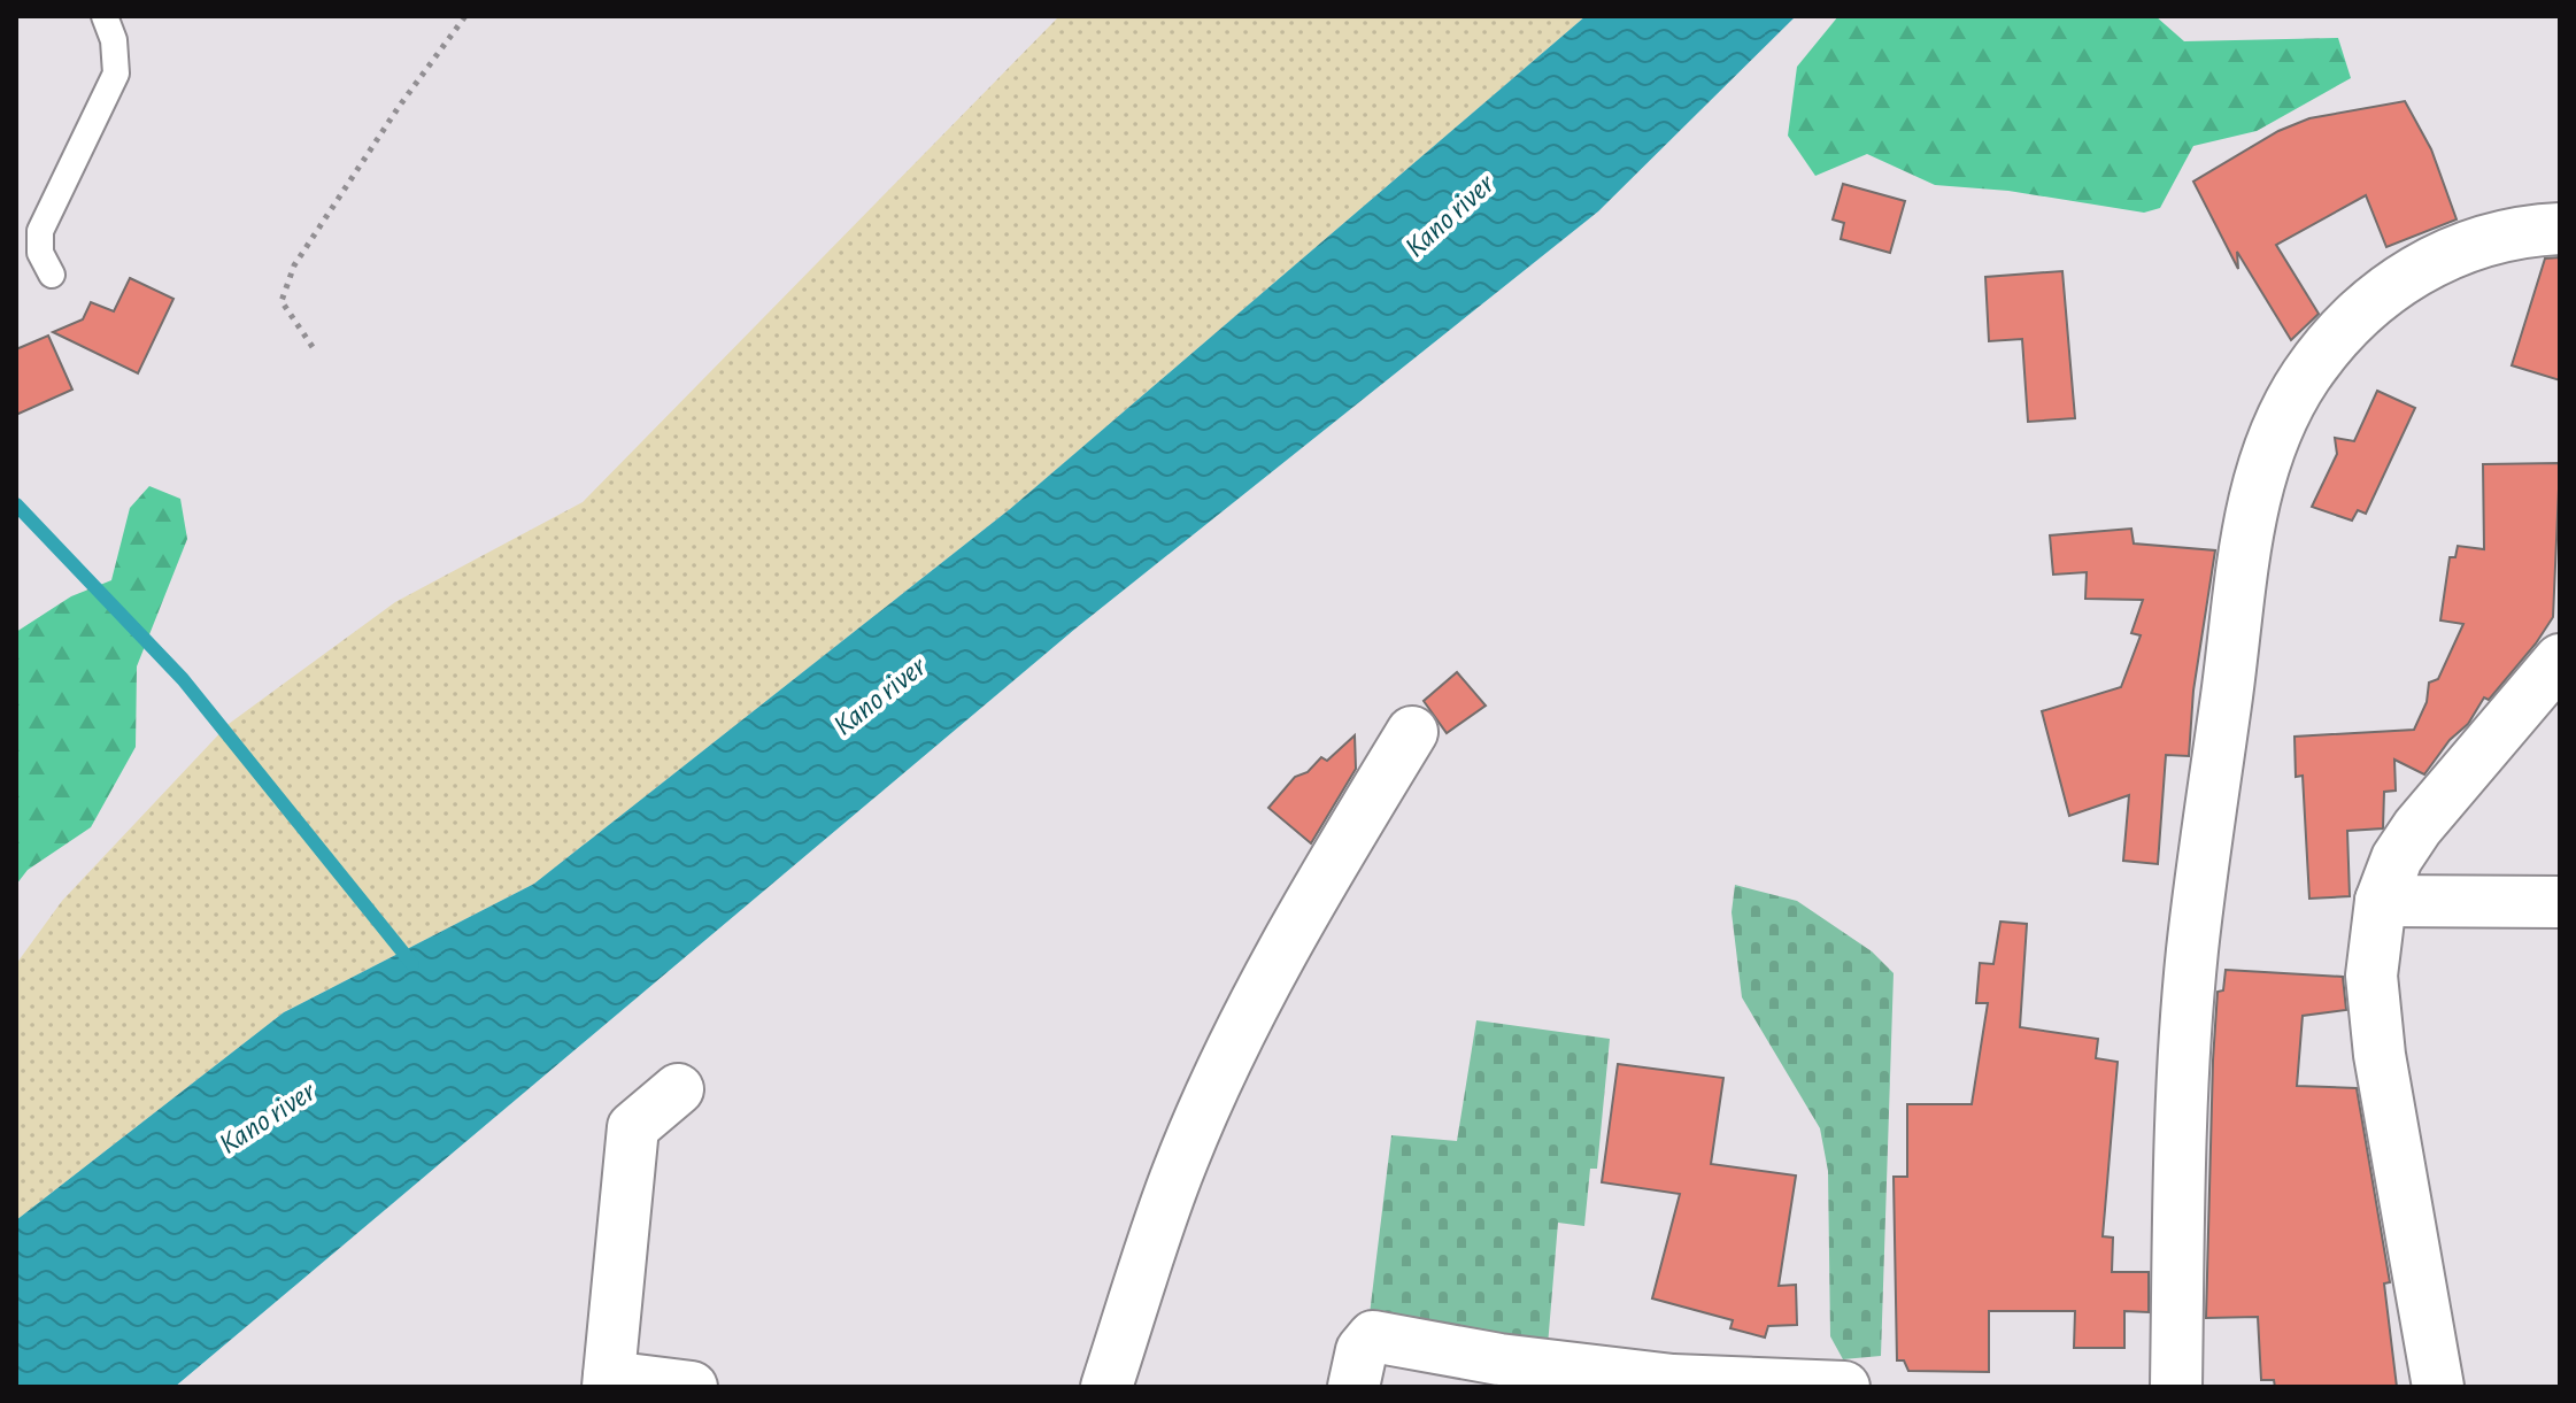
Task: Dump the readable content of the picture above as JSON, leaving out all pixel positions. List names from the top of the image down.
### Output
{
  "water": ["Kano river"]
}
